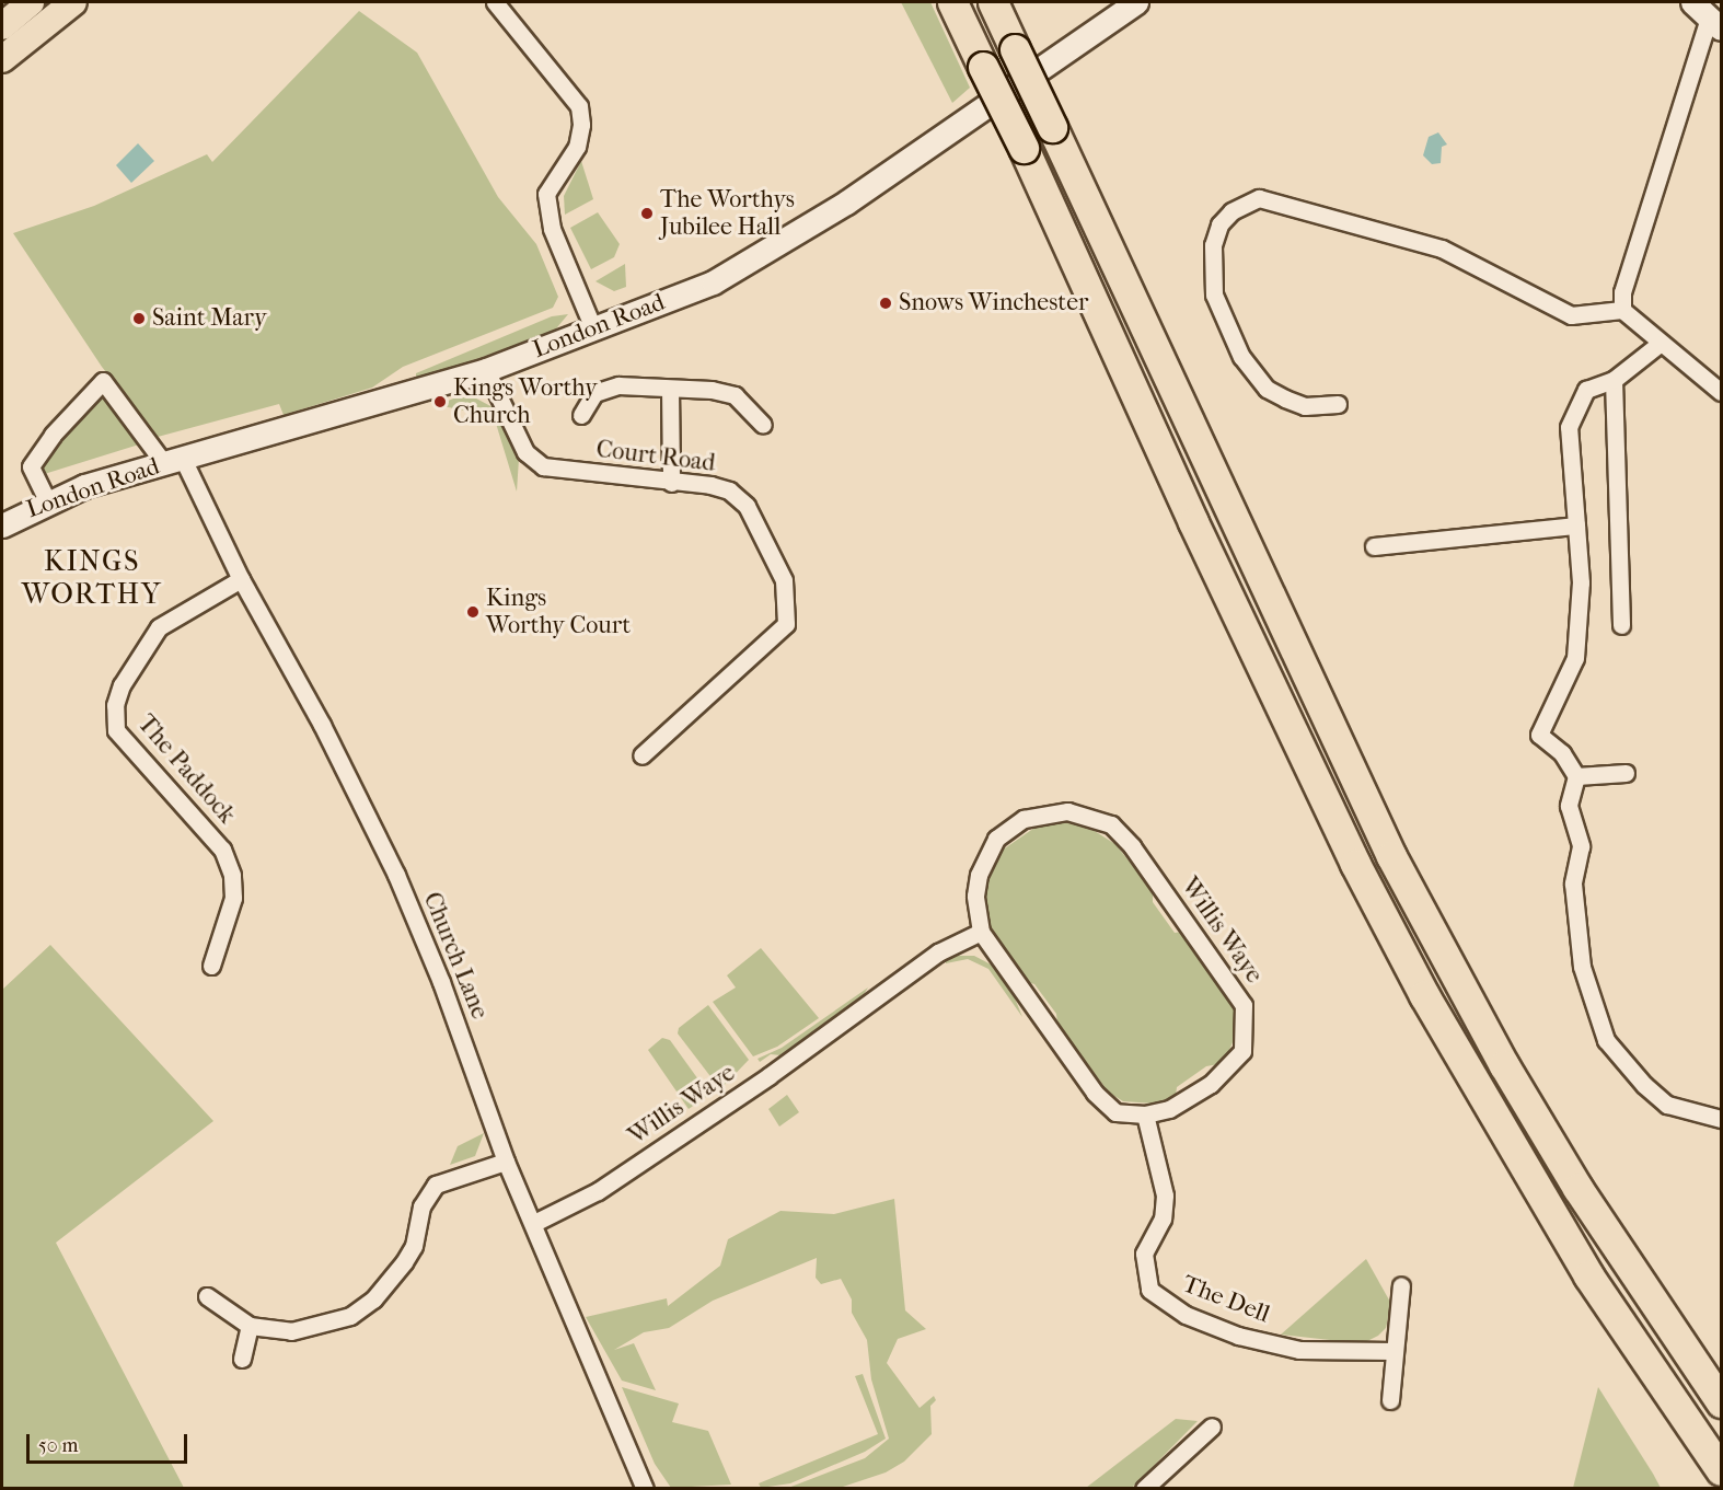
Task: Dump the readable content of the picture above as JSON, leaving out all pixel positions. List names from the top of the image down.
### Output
{
  "streets": {
    "main road": ["London Road"],
    "street": [
      "Court Road",
      "The Paddock",
      "Willis Waye",
      "Church Lane",
      "The Dell"
    ]
  },
  "crossings": [
    ["London Road", "Court Road"],
    ["London Road", "Church Lane"],
    ["The Paddock", "Church Lane"],
    ["Willis Waye", "Church Lane"],
    ["Willis Waye", "The Dell"]
  ],
  "districts": ["KINGS WORTHY"],
  "places": [
    "The Worthys Jubilee Hall",
    "Snows Winchester",
    "Saint Mary",
    "Kings Worthy Church",
    "Kings Worthy Court"
  ],
  "scale_bar": "50 m"
}
